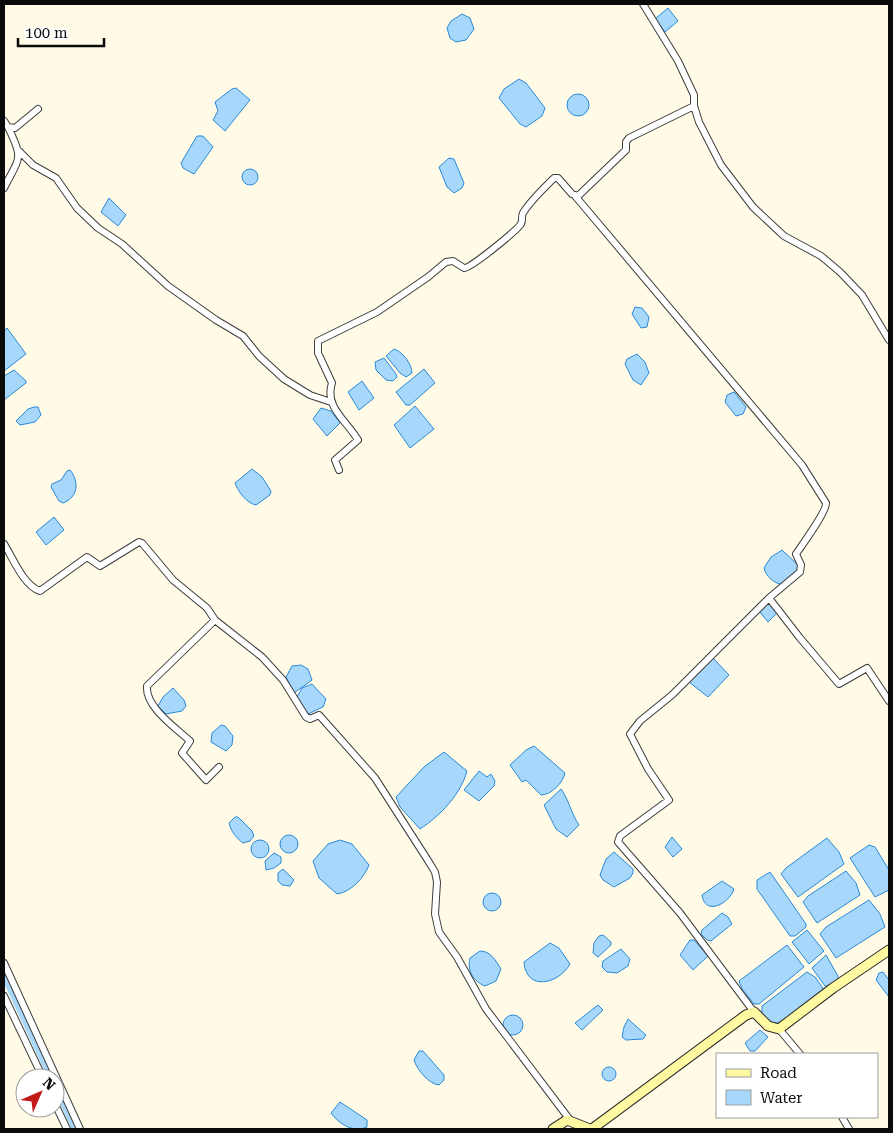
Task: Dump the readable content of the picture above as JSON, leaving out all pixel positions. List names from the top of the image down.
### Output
{
  "legend": ["Road", "Water"],
  "scale_bar": "100 m",
  "north": "top right"
}
